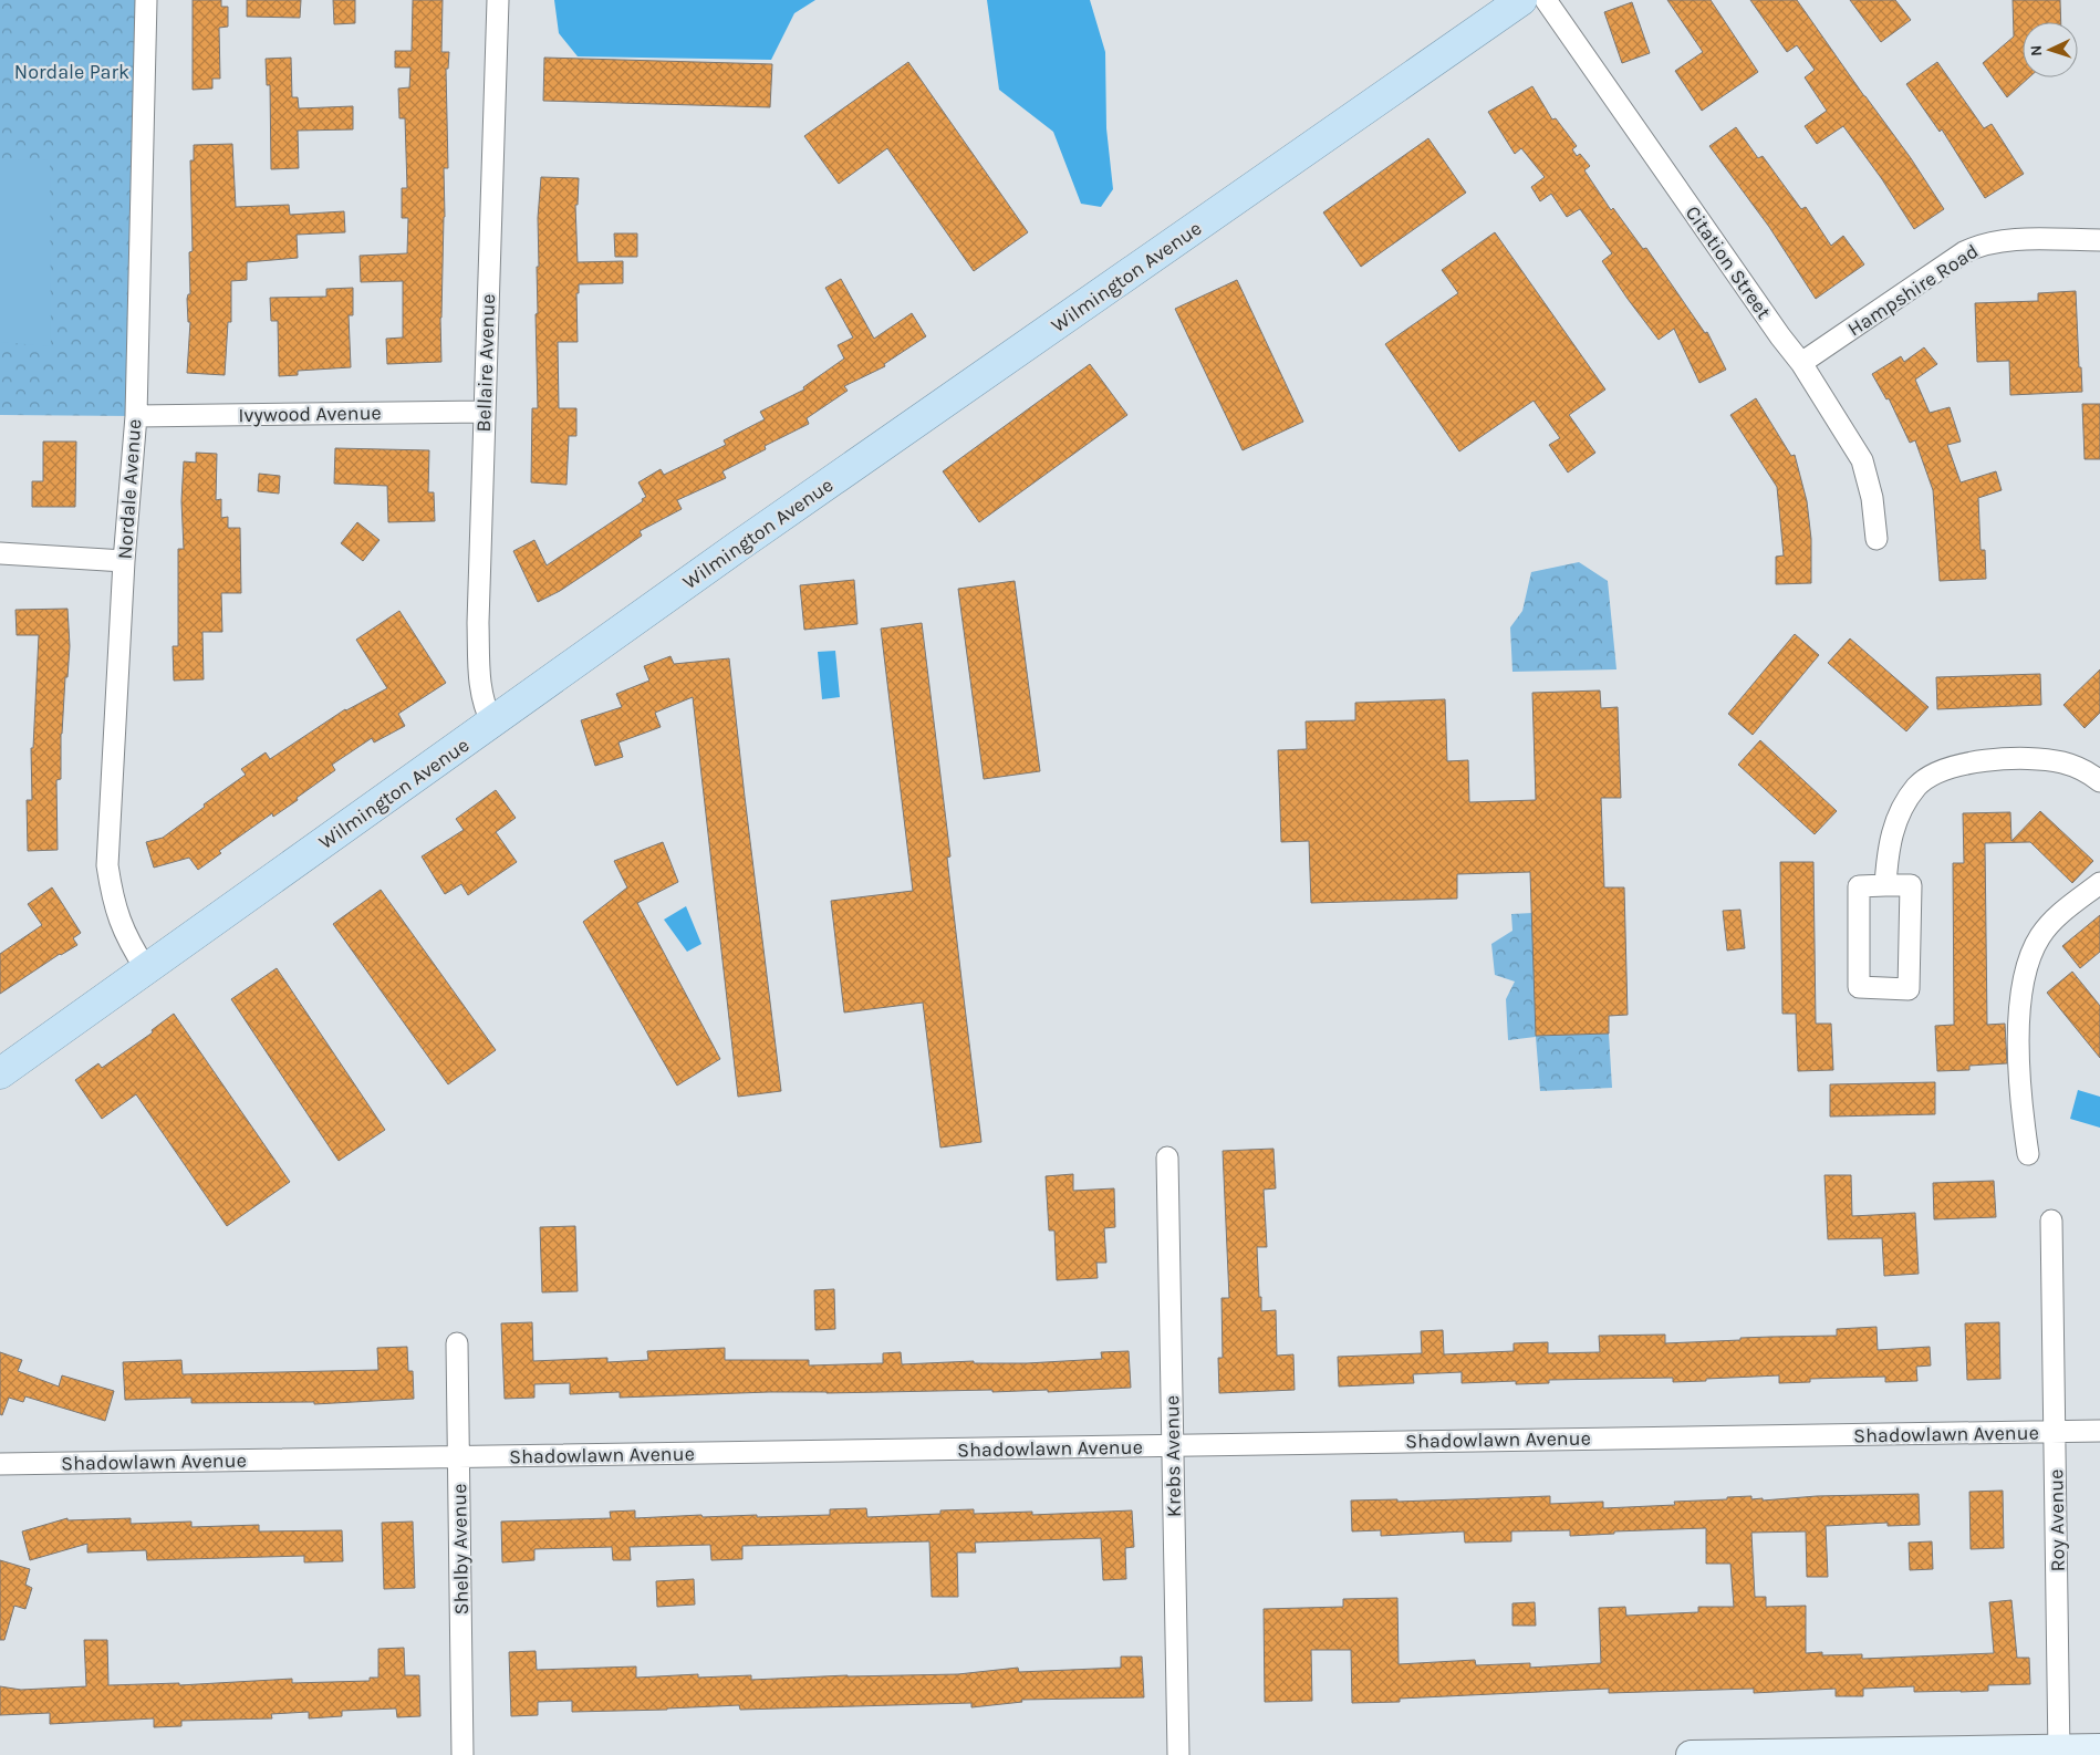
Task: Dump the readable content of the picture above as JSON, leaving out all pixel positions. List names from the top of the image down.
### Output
{
  "streets": {
    "main road": ["Wilmington Avenue"],
    "street": [
      "Citation Street",
      "Hampshire Road",
      "Bellaire Avenue",
      "Ivywood Avenue",
      "Nordale Avenue",
      "Shadowlawn Avenue",
      "Krebs Avenue",
      "Roy Avenue",
      "Shelby Avenue"
    ]
  },
  "crossings": [
    ["Citation Street", "Hampshire Road"],
    ["Wilmington Avenue", "Bellaire Avenue"],
    ["Wilmington Avenue", "Nordale Avenue"],
    ["Bellaire Avenue", "Ivywood Avenue"],
    ["Ivywood Avenue", "Nordale Avenue"],
    ["Shadowlawn Avenue", "Krebs Avenue"],
    ["Shadowlawn Avenue", "Roy Avenue"],
    ["Shadowlawn Avenue", "Shelby Avenue"]
  ],
  "parks": ["Nordale Park"],
  "north": "left"
}
